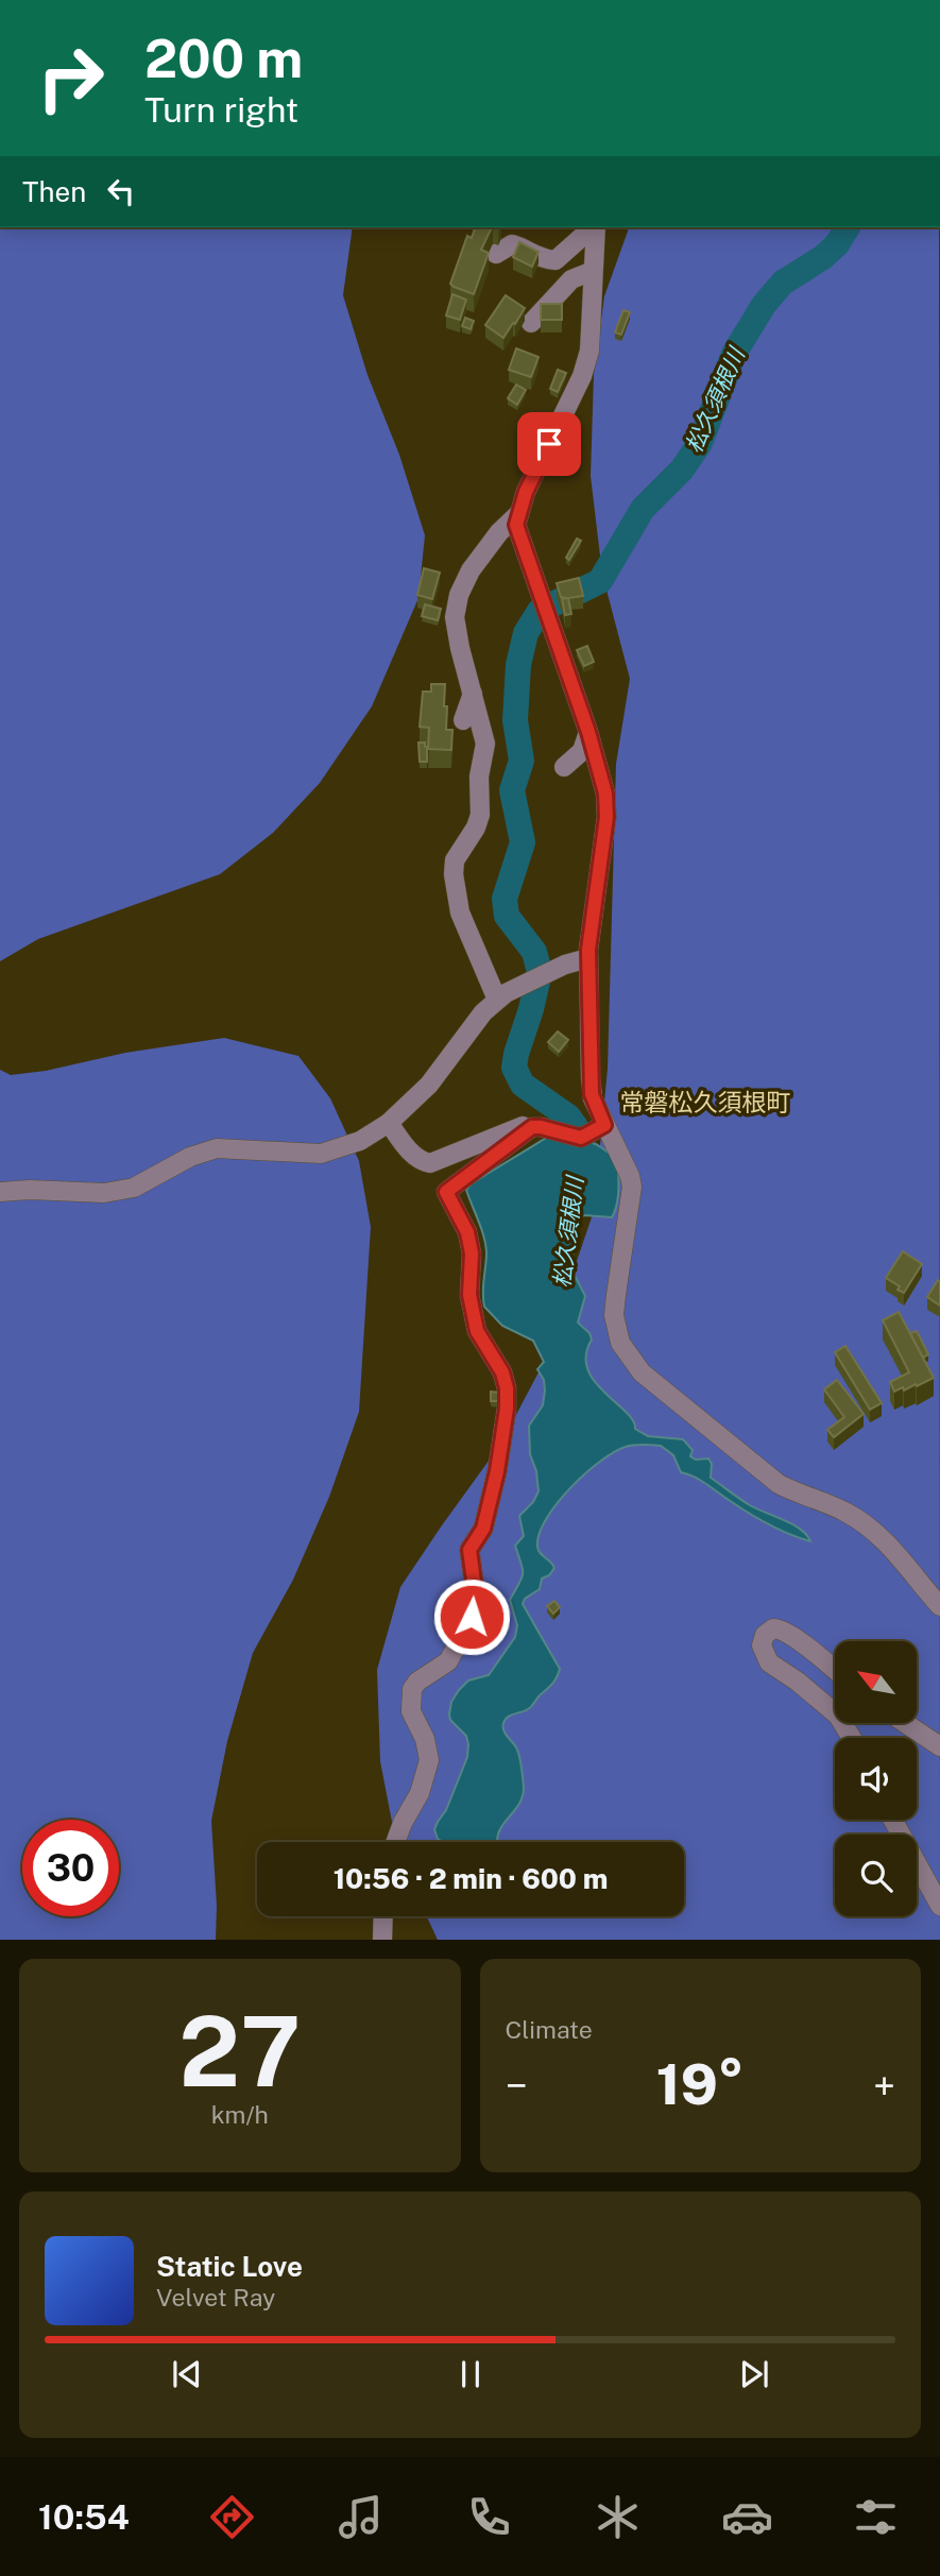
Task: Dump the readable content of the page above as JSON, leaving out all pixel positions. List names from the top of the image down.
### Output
{
  "districts": ["常磐松久須根町"],
  "water": ["松久須根川"],
  "north": "top left",
  "page": {
    "turn": ["200 m", "Turn right"],
    "then": "Then",
    "limit": "30",
    "trip": "10:56 · 2 min · 600 m",
    "tile": [
      ["27", "km/h"],
      "Climate"
    ],
    "heat": ["−", "19°", "+"],
    "song": ["Static Love", "Velvet Ray"],
    "tabs": "10:54"
  }
}
